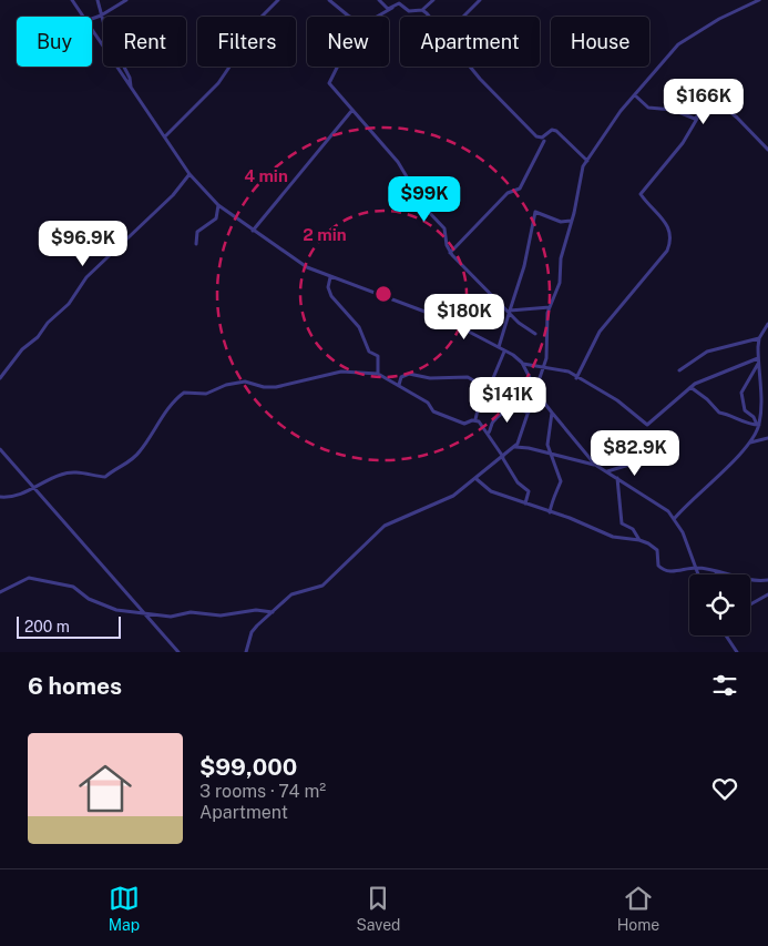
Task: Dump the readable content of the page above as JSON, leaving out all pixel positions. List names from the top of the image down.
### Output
{
  "scale_bar": "200 m",
  "page": {
    "chip": [
      "Buy",
      "Rent",
      "Filters",
      "New",
      "Apartment",
      "House"
    ],
    "price": [
      "$166K",
      "$99K",
      "$96.9K",
      "$180K",
      "$141K",
      "$82.9K"
    ],
    "scale": "200 m",
    "heading": "6 homes",
    "list": [
      {
        "name": "$99,000",
        "note": "3 rooms · 74 m² · Apartment"
      }
    ],
    "tabs": ["Map", "Saved", "Home"]
  },
  "rings": ["4 min", "2 min"]
}
